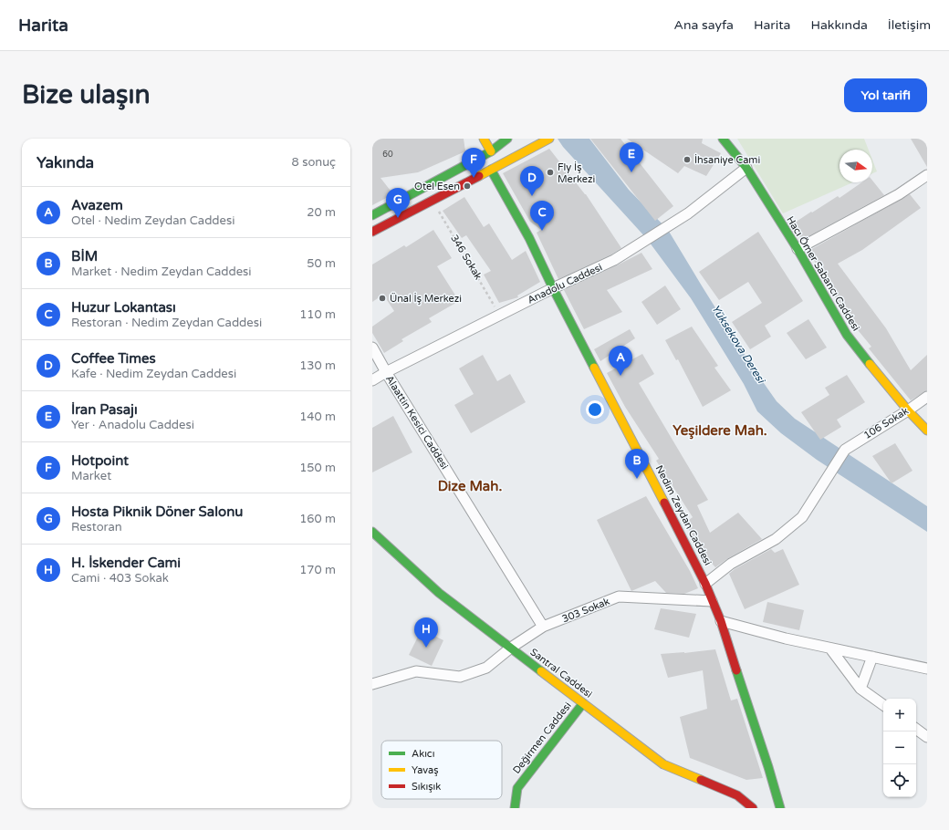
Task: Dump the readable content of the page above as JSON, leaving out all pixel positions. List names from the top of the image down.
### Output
{
  "streets": {
    "street": [
      "Hacı Ömer Sabancı Caddesi",
      "Anadolu Caddesi",
      "Alaattin Kesici Caddesi",
      "106 Sokak",
      "Nedim Zeydan Caddesi",
      "303 Sokak",
      "Santral Caddesi",
      "Değirmen Caddesi"
    ],
    "path": ["346 Sokak"]
  },
  "crossings": [
    ["346 Sokak", "Anadolu Caddesi"],
    ["Hacı Ömer Sabancı Caddesi", "Anadolu Caddesi"],
    ["Hacı Ömer Sabancı Caddesi", "106 Sokak"],
    ["Anadolu Caddesi", "Alaattin Kesici Caddesi"],
    ["Anadolu Caddesi", "Nedim Zeydan Caddesi"],
    ["Alaattin Kesici Caddesi", "303 Sokak"],
    ["106 Sokak", "Nedim Zeydan Caddesi"],
    ["Nedim Zeydan Caddesi", "303 Sokak"],
    ["303 Sokak", "Santral Caddesi"],
    ["Santral Caddesi", "Değirmen Caddesi"]
  ],
  "districts": ["Yeşildere Mah.", "Dize Mah."],
  "water": ["Yüksekova Deresi"],
  "places": [
    "İhsaniye Cami",
    "Fly İş Merkezi",
    "Otel Esen",
    "Ünal İş Merkezi"
  ],
  "house_numbers": ["60"],
  "legend": ["Akıcı", "Yavaş", "Sıkışık"],
  "north": "right",
  "page": {
    "header": "Harita",
    "nav": [
      "Ana sayfa",
      "Harita",
      "Hakkında",
      "İletişim"
    ],
    "buttons": "Yol tarifi",
    "title": "Bize ulaşın",
    "heading": ["Yakında", "8 sonuç"],
    "pins": [
      "E",
      "F",
      "D",
      "G",
      "C",
      "A",
      "B",
      "H"
    ],
    "list": [
      {
        "mark": "A",
        "name": "Avazem",
        "note": "Otel · Nedim Zeydan Caddesi",
        "value": "20 m"
      },
      {
        "mark": "B",
        "name": "BİM",
        "note": "Market · Nedim Zeydan Caddesi",
        "value": "50 m"
      },
      {
        "mark": "C",
        "name": "Huzur Lokantası",
        "note": "Restoran · Nedim Zeydan Caddesi",
        "value": "110 m"
      },
      {
        "mark": "D",
        "name": "Coffee Times",
        "note": "Kafe · Nedim Zeydan Caddesi",
        "value": "130 m"
      },
      {
        "mark": "E",
        "name": "İran Pasajı",
        "note": "Yer · Anadolu Caddesi",
        "value": "140 m"
      },
      {
        "mark": "F",
        "name": "Hotpoint",
        "note": "Market",
        "value": "150 m"
      },
      {
        "mark": "G",
        "name": "Hosta Piknik Döner Salonu",
        "note": "Restoran",
        "value": "160 m"
      },
      {
        "mark": "H",
        "name": "H. İskender Cami",
        "note": "Cami · 403 Sokak",
        "value": "170 m"
      }
    ],
    "map_buttons": ["+", "−"]
  }
}
